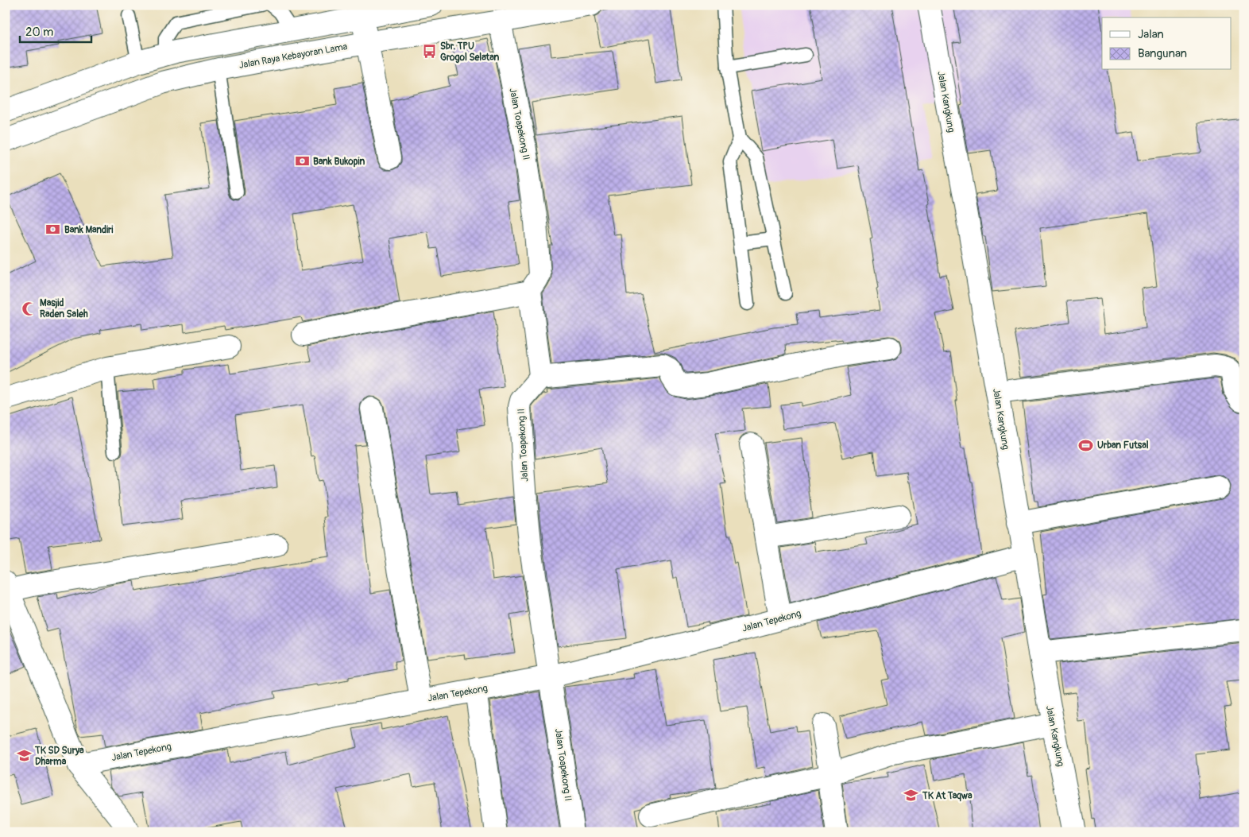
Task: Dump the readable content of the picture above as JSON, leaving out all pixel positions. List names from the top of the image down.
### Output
{
  "streets": {
    "street": [
      "Jalan Raya Kebayoran Lama",
      "Jalan Kangkung",
      "Jalan Toapekong II",
      "Jalan Tepekong"
    ]
  },
  "crossings": [
    ["Jalan Raya Kebayoran Lama", "Jalan Toapekong II"],
    ["Jalan Kangkung", "Jalan Tepekong"],
    ["Jalan Toapekong II", "Jalan Tepekong"]
  ],
  "places": {
    "bus stop": ["Sbr. TPU Grogol Selatan"],
    "bank": ["Bank Bukopin", "Bank Mandiri"],
    "mosque": ["Masjid Raden Saleh"],
    "sports": ["Urban Futsal"],
    "school or university": ["TK SD Surya Dharma", "TK At Taqwa"]
  },
  "legend": ["Jalan", "Bangunan"],
  "scale_bar": "20 m"
}
